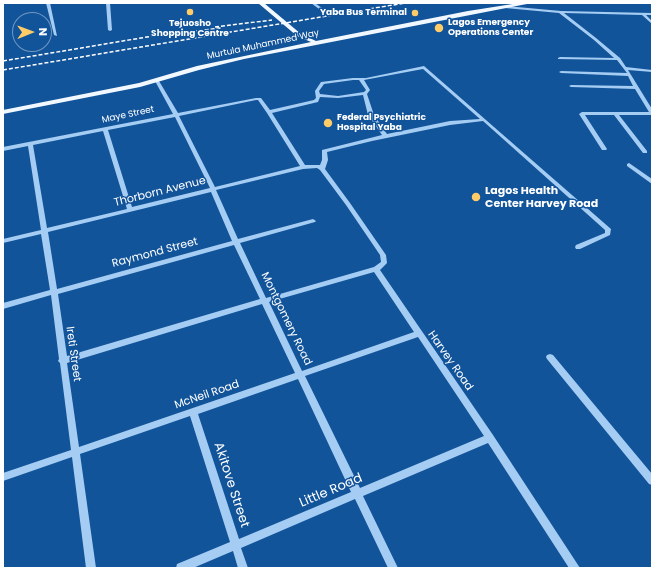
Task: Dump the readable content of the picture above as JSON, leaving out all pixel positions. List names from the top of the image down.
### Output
{
  "streets": {
    "main road": ["Murtula Muhammed Way"],
    "street": [
      "Maye Street",
      "Thorborn Avenue",
      "Raymond Street",
      "Montgomery Road",
      "Ireti Street",
      "Harvey Road",
      "McNeil Road",
      "Akitove Street",
      "Little Road"
    ]
  },
  "crossings": [
    ["Murtula Muhammed Way", "Montgomery Road"],
    ["Maye Street", "Montgomery Road"],
    ["Maye Street", "Ireti Street"],
    ["Thorborn Avenue", "Montgomery Road"],
    ["Thorborn Avenue", "Ireti Street"],
    ["Raymond Street", "Montgomery Road"],
    ["Raymond Street", "Ireti Street"],
    ["Montgomery Road", "McNeil Road"],
    ["Montgomery Road", "Little Road"],
    ["Ireti Street", "McNeil Road"],
    ["Harvey Road", "McNeil Road"],
    ["Harvey Road", "Little Road"],
    ["McNeil Road", "Akitove Street"],
    ["Akitove Street", "Little Road"]
  ],
  "places": [
    "Tejuosho Shopping Centre",
    "Yaba Bus Terminal",
    "Lagos Emergency Operations Center",
    "Federal Psychiatric Hospital Yaba",
    "Lagos Health Center Harvey Road"
  ],
  "north": "right"
}
